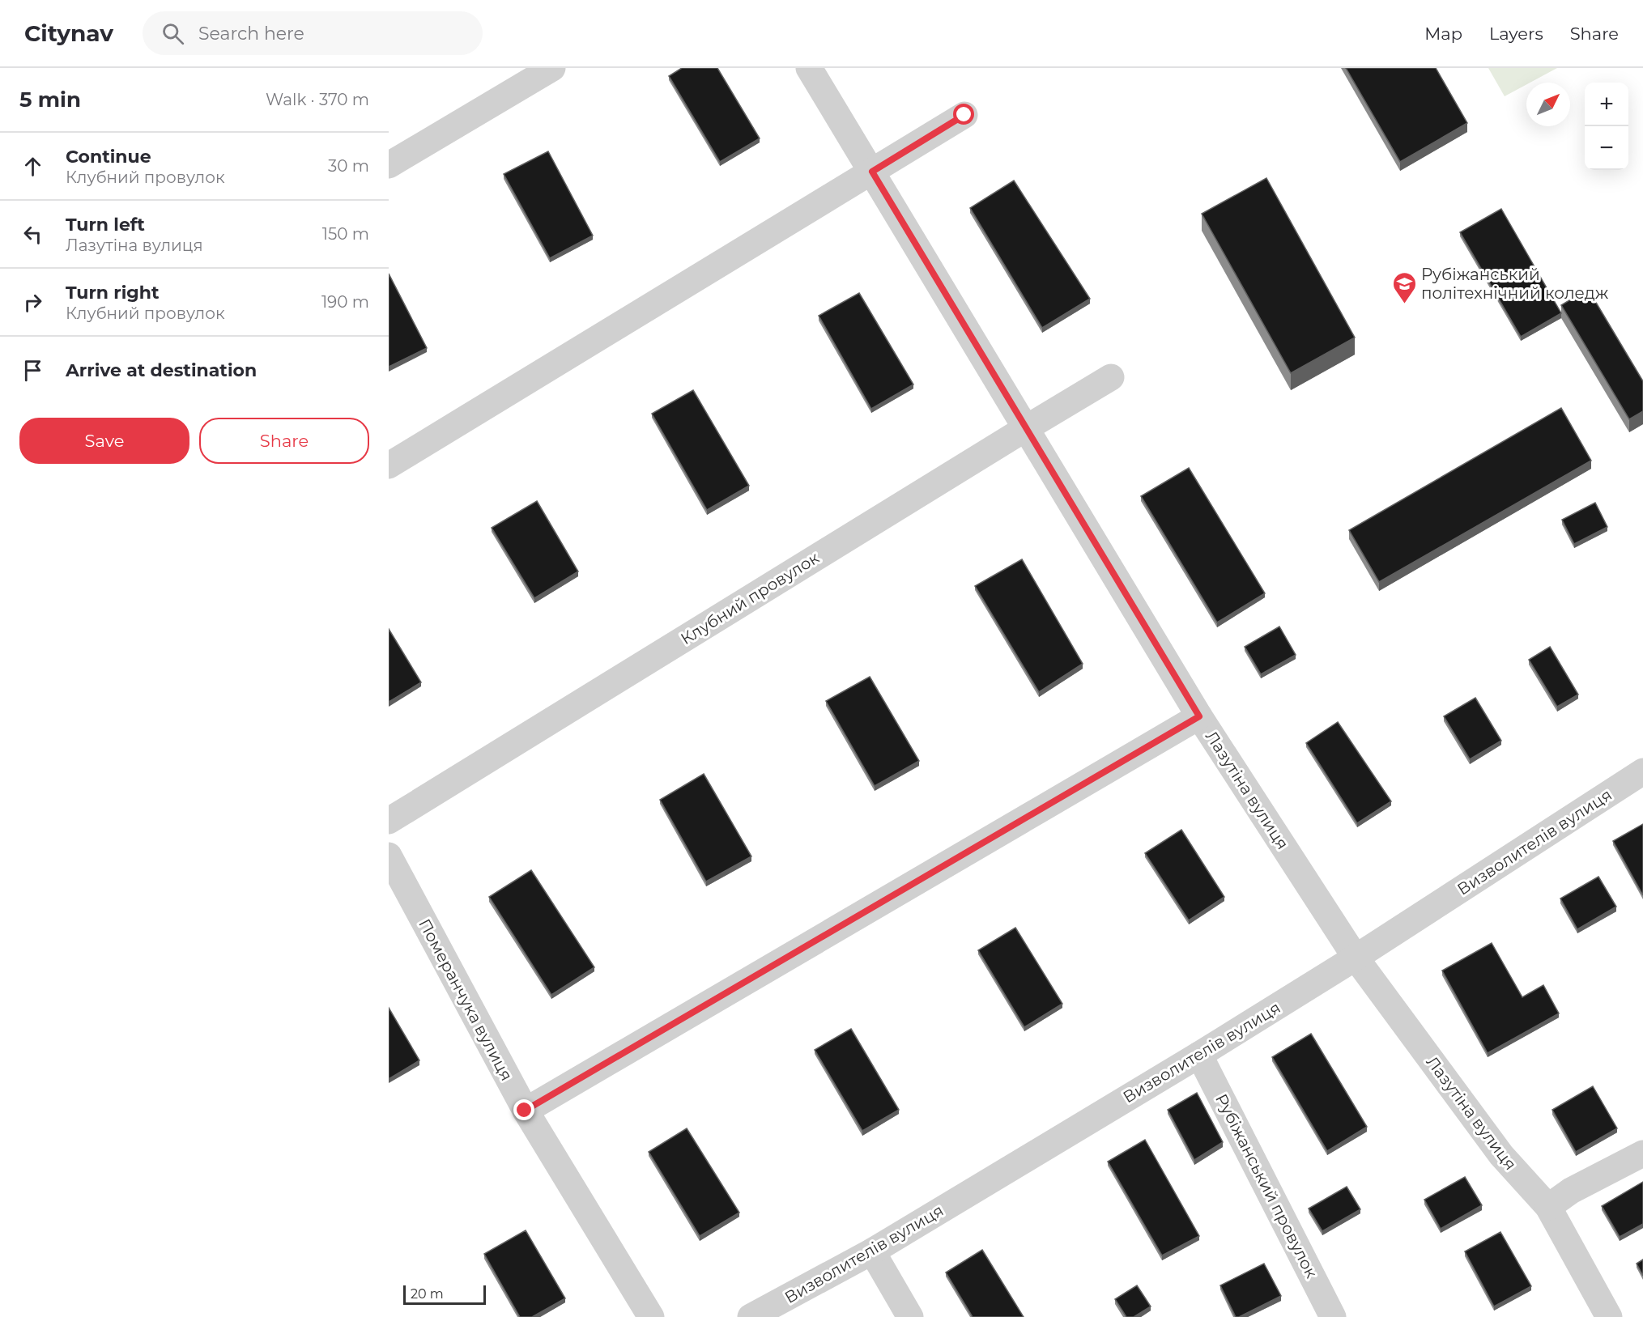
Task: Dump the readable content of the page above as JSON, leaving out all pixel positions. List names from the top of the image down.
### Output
{
  "streets": {
    "street": [
      "Клубний провулок",
      "Лазутіна вулиця",
      "Визволителів вулиця",
      "Померанчука вулиця",
      "Рубіжанський провулок"
    ]
  },
  "crossings": [
    ["Клубний провулок", "Лазутіна вулиця"],
    ["Лазутіна вулиця", "Визволителів вулиця"],
    ["Визволителів вулиця", "Рубіжанський провулок"]
  ],
  "places": {
    "school or university": ["Рубіжанський політехнічний коледж"]
  },
  "scale_bar": "20 m",
  "north": "top right",
  "page": {
    "header": "Citynav",
    "search": "Search here",
    "nav": ["Map", "Layers", "Share"],
    "heading": ["5 min", "Walk · 370 m"],
    "map_buttons": ["+", "−"],
    "list": [
      ["Continue", "Клубний провулок", "30 m"],
      ["Turn left", "Лазутіна вулиця", "150 m"],
      ["Turn right", "Клубний провулок", "190 m"],
      "Arrive at destination"
    ],
    "buttons": ["Save", "Share"],
    "scale": "20 m"
  }
}
